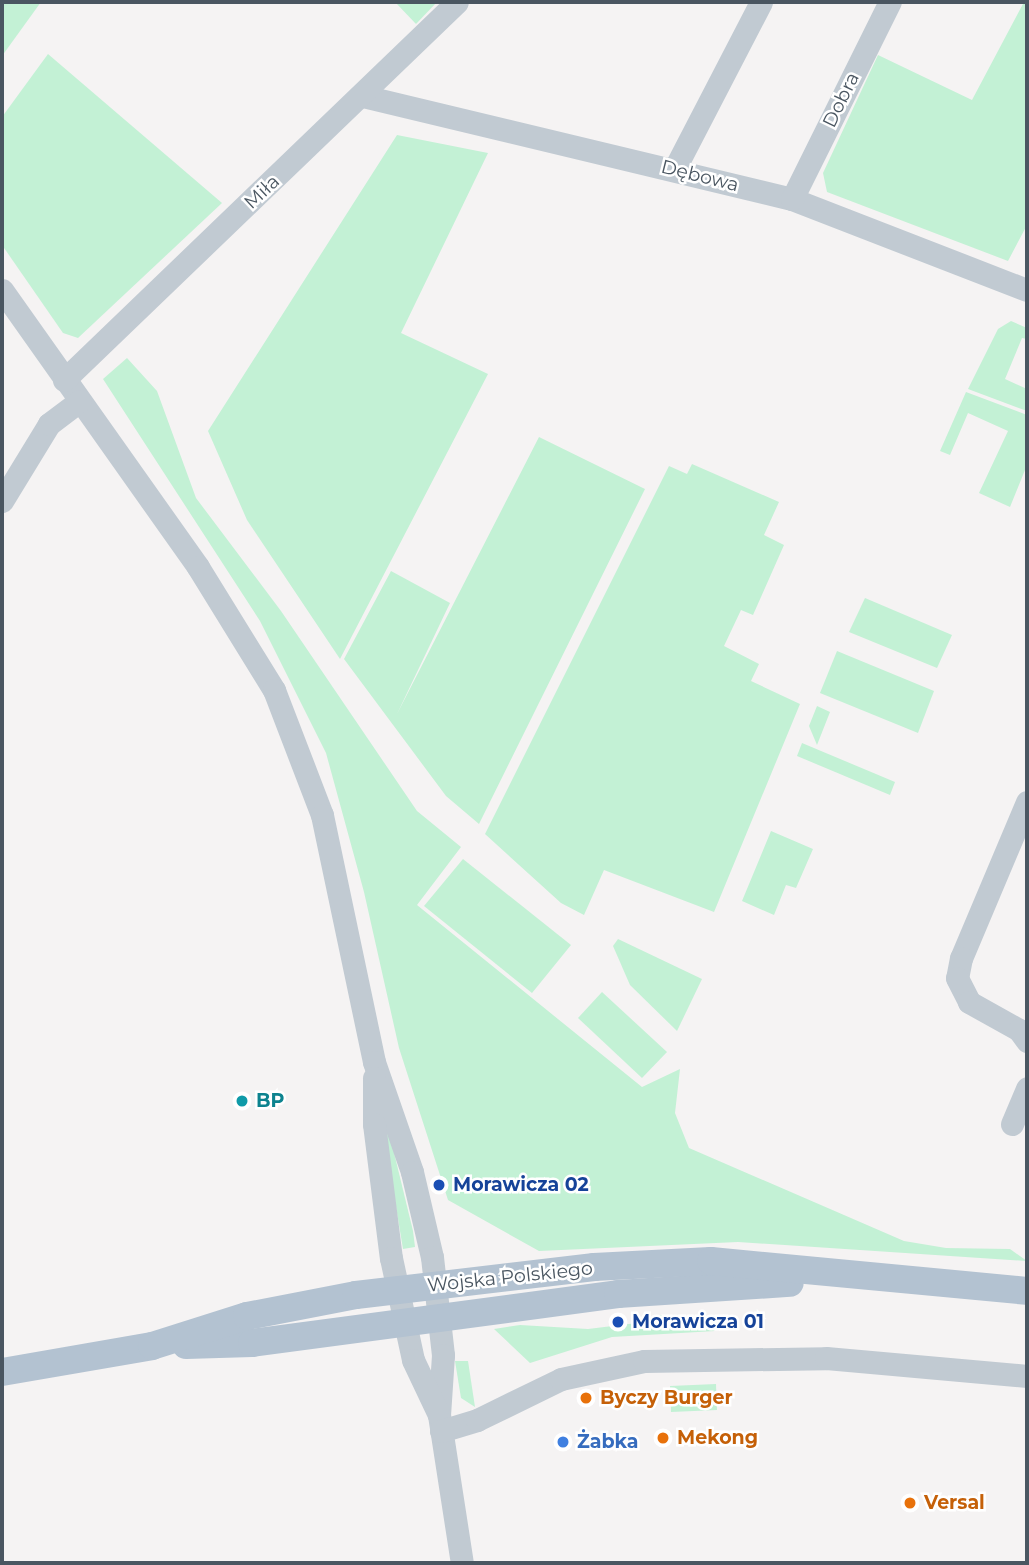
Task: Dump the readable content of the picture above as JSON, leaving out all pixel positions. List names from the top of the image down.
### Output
{
  "streets": {
    "main road": ["Wojska Polskiego"],
    "street": ["Dobra", "Dębowa", "Miła"]
  },
  "crossings": [
    ["Dobra", "Dębowa"],
    ["Dębowa", "Miła"]
  ],
  "places": [
    "BP",
    "Morawicza 02",
    "Morawicza 01",
    "Byczy Burger",
    "Mekong",
    "Żabka",
    "Versal"
  ]
}
